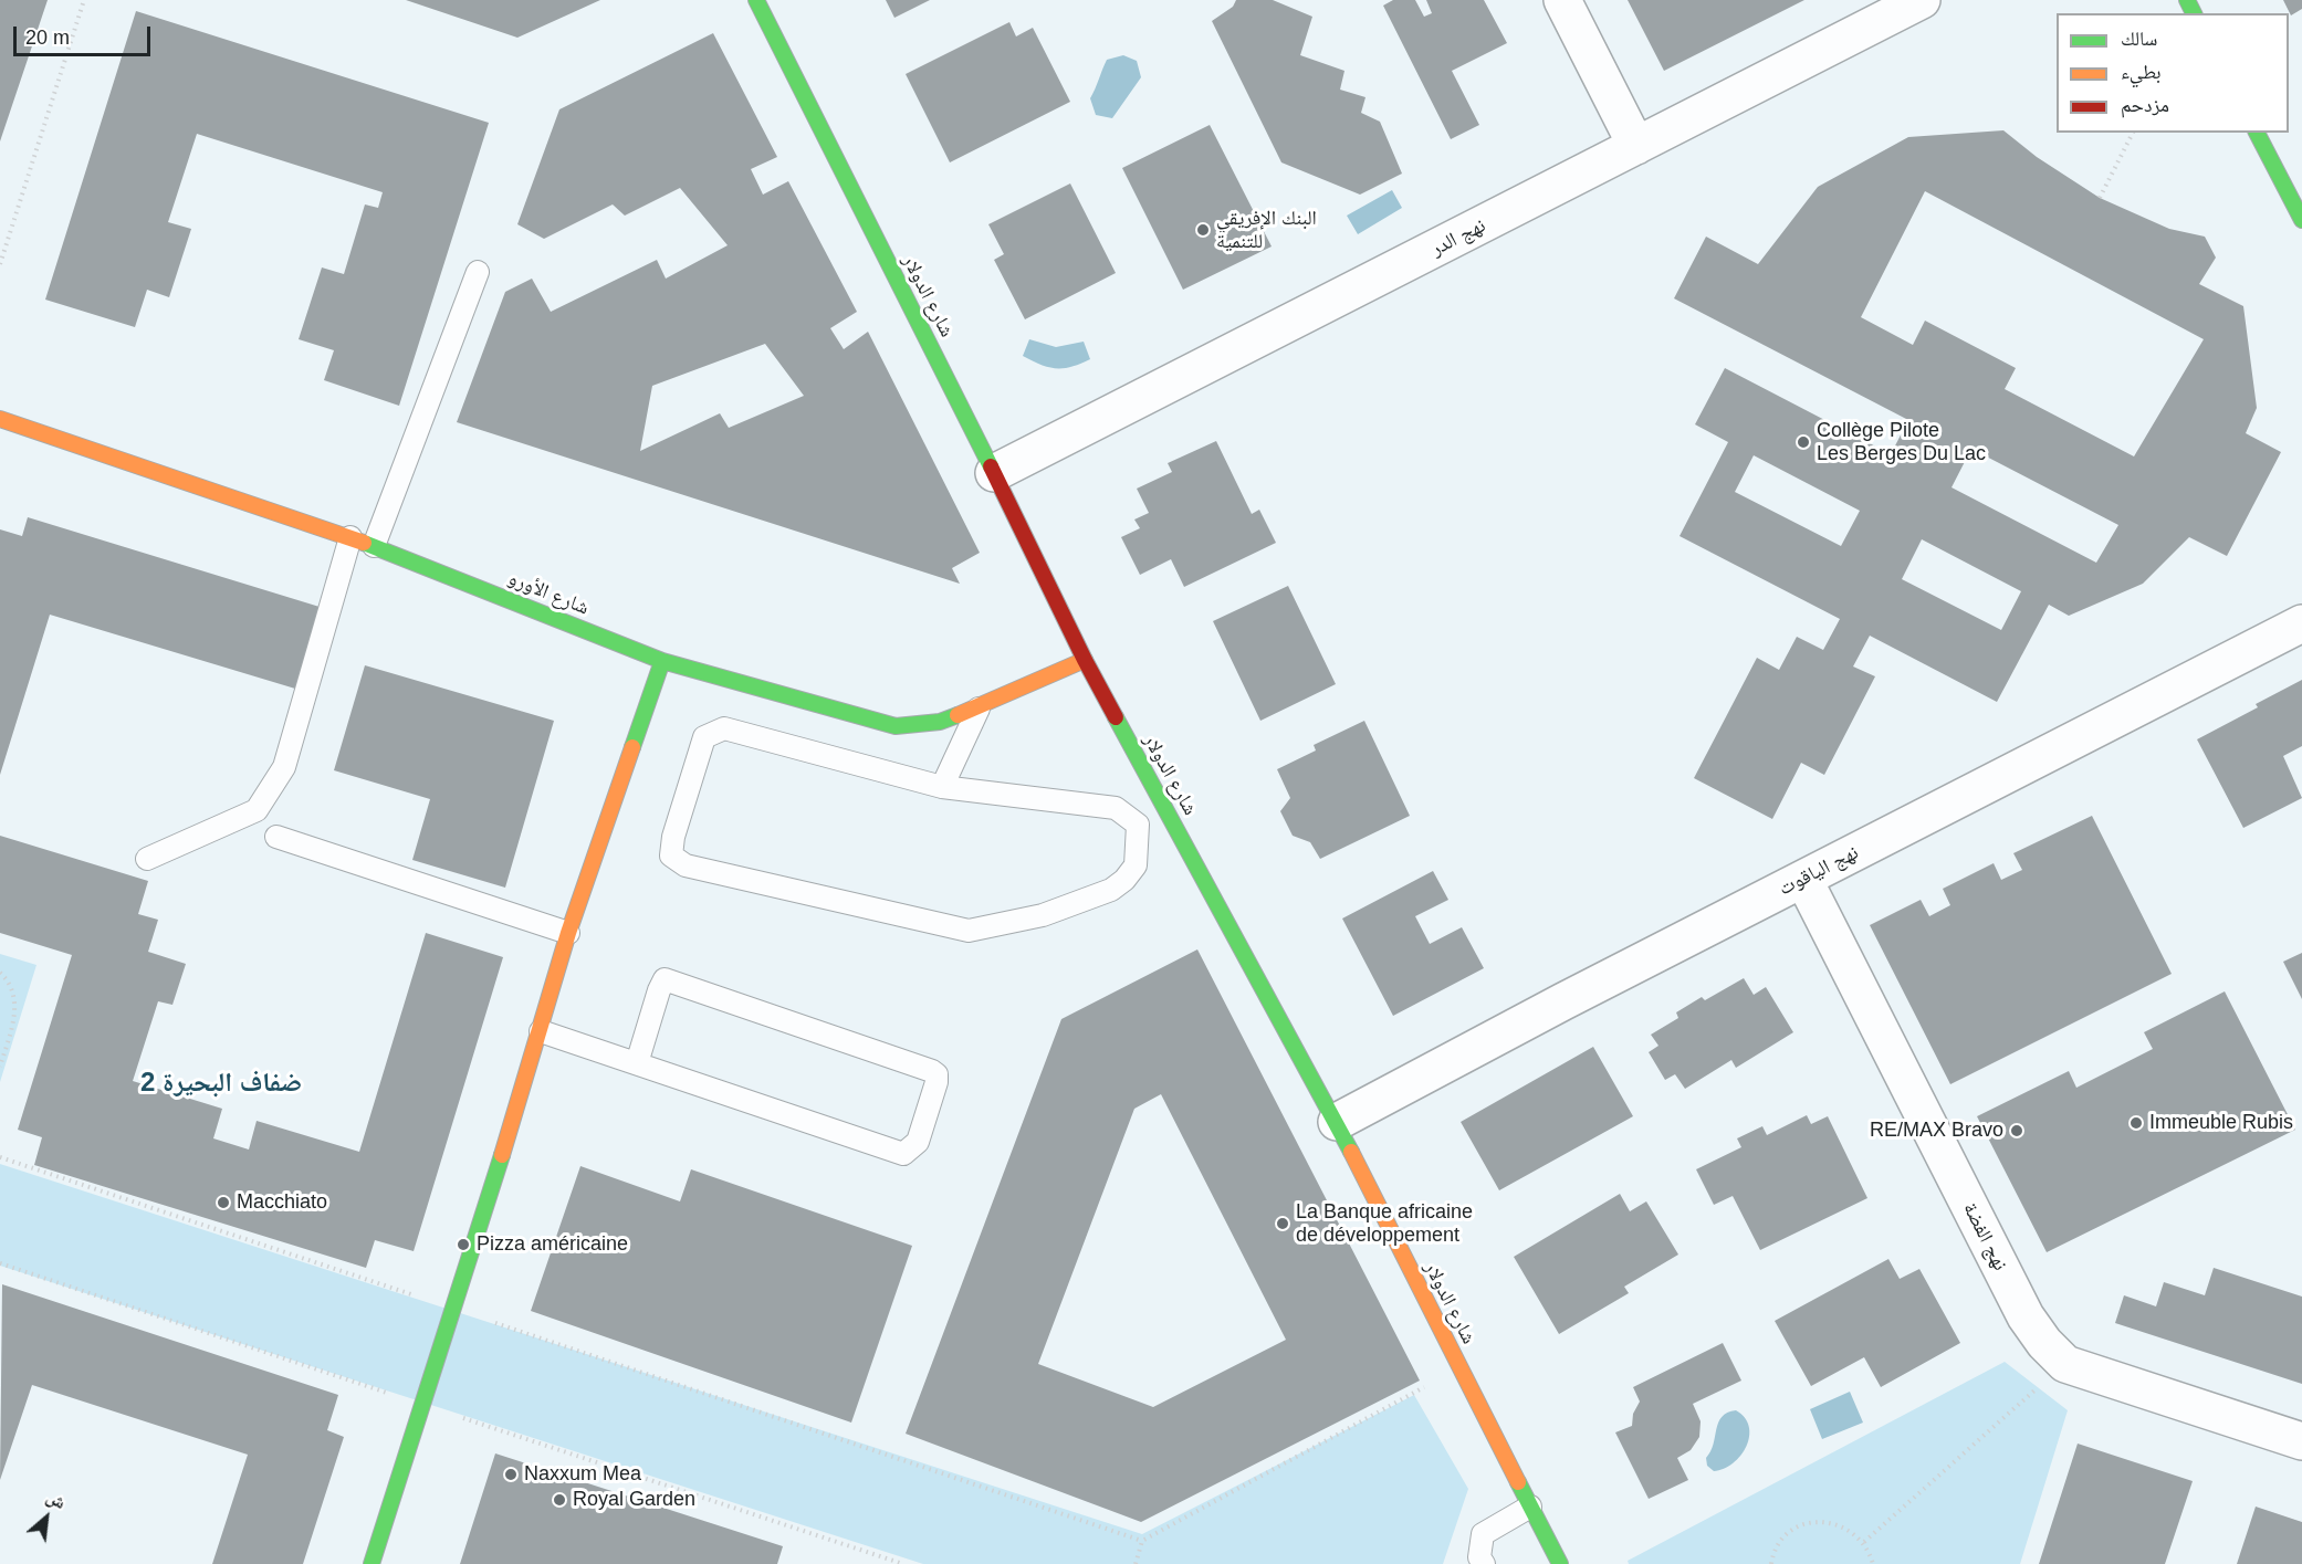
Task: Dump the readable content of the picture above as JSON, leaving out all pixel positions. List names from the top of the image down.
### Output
{
  "streets": {
    "street": [
      "نهج الدر",
      "شارع الدولار",
      "شارع الأورو",
      "نهج الياقوت",
      "نهج الفضة"
    ]
  },
  "crossings": [
    ["نهج الدر", "شارع الدولار"],
    ["شارع الدولار", "شارع الأورو"],
    ["شارع الدولار", "نهج الياقوت"],
    ["نهج الياقوت", "نهج الفضة"]
  ],
  "districts": ["ضفاف البحيرة 2"],
  "places": [
    "البنك الإفريقي للتنمية",
    "Collège Pilote Les Berges Du Lac",
    "Immeuble Rubis",
    "RE/MAX Bravo",
    "Macchiato",
    "La Banque africaine de développement",
    "Pizza américaine",
    "Naxxum Mea",
    "Royal Garden"
  ],
  "legend": ["سالك", "بطيء", "مزدحم"],
  "scale_bar": "20 m",
  "north": "top right"
}
